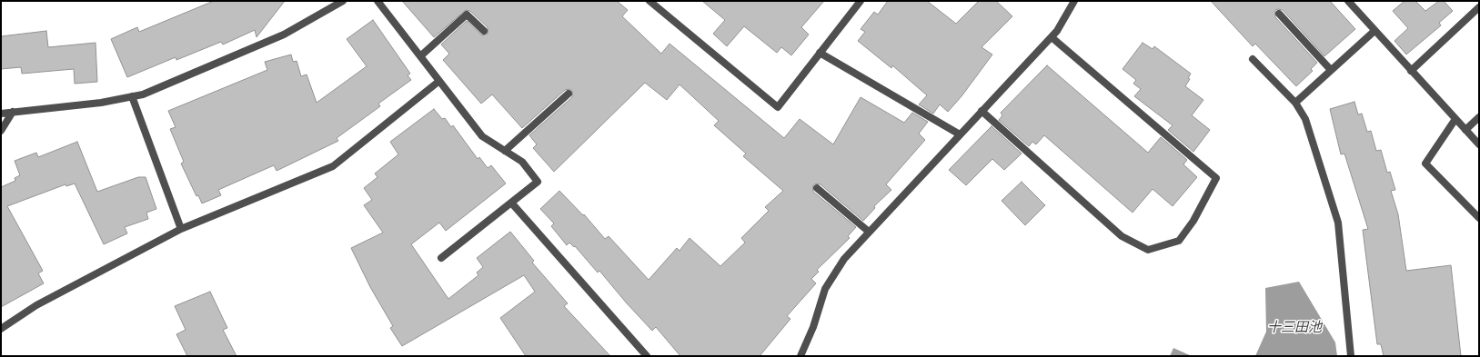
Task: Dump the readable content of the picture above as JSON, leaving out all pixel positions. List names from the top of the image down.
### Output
{
  "water": ["十三田池"]
}
